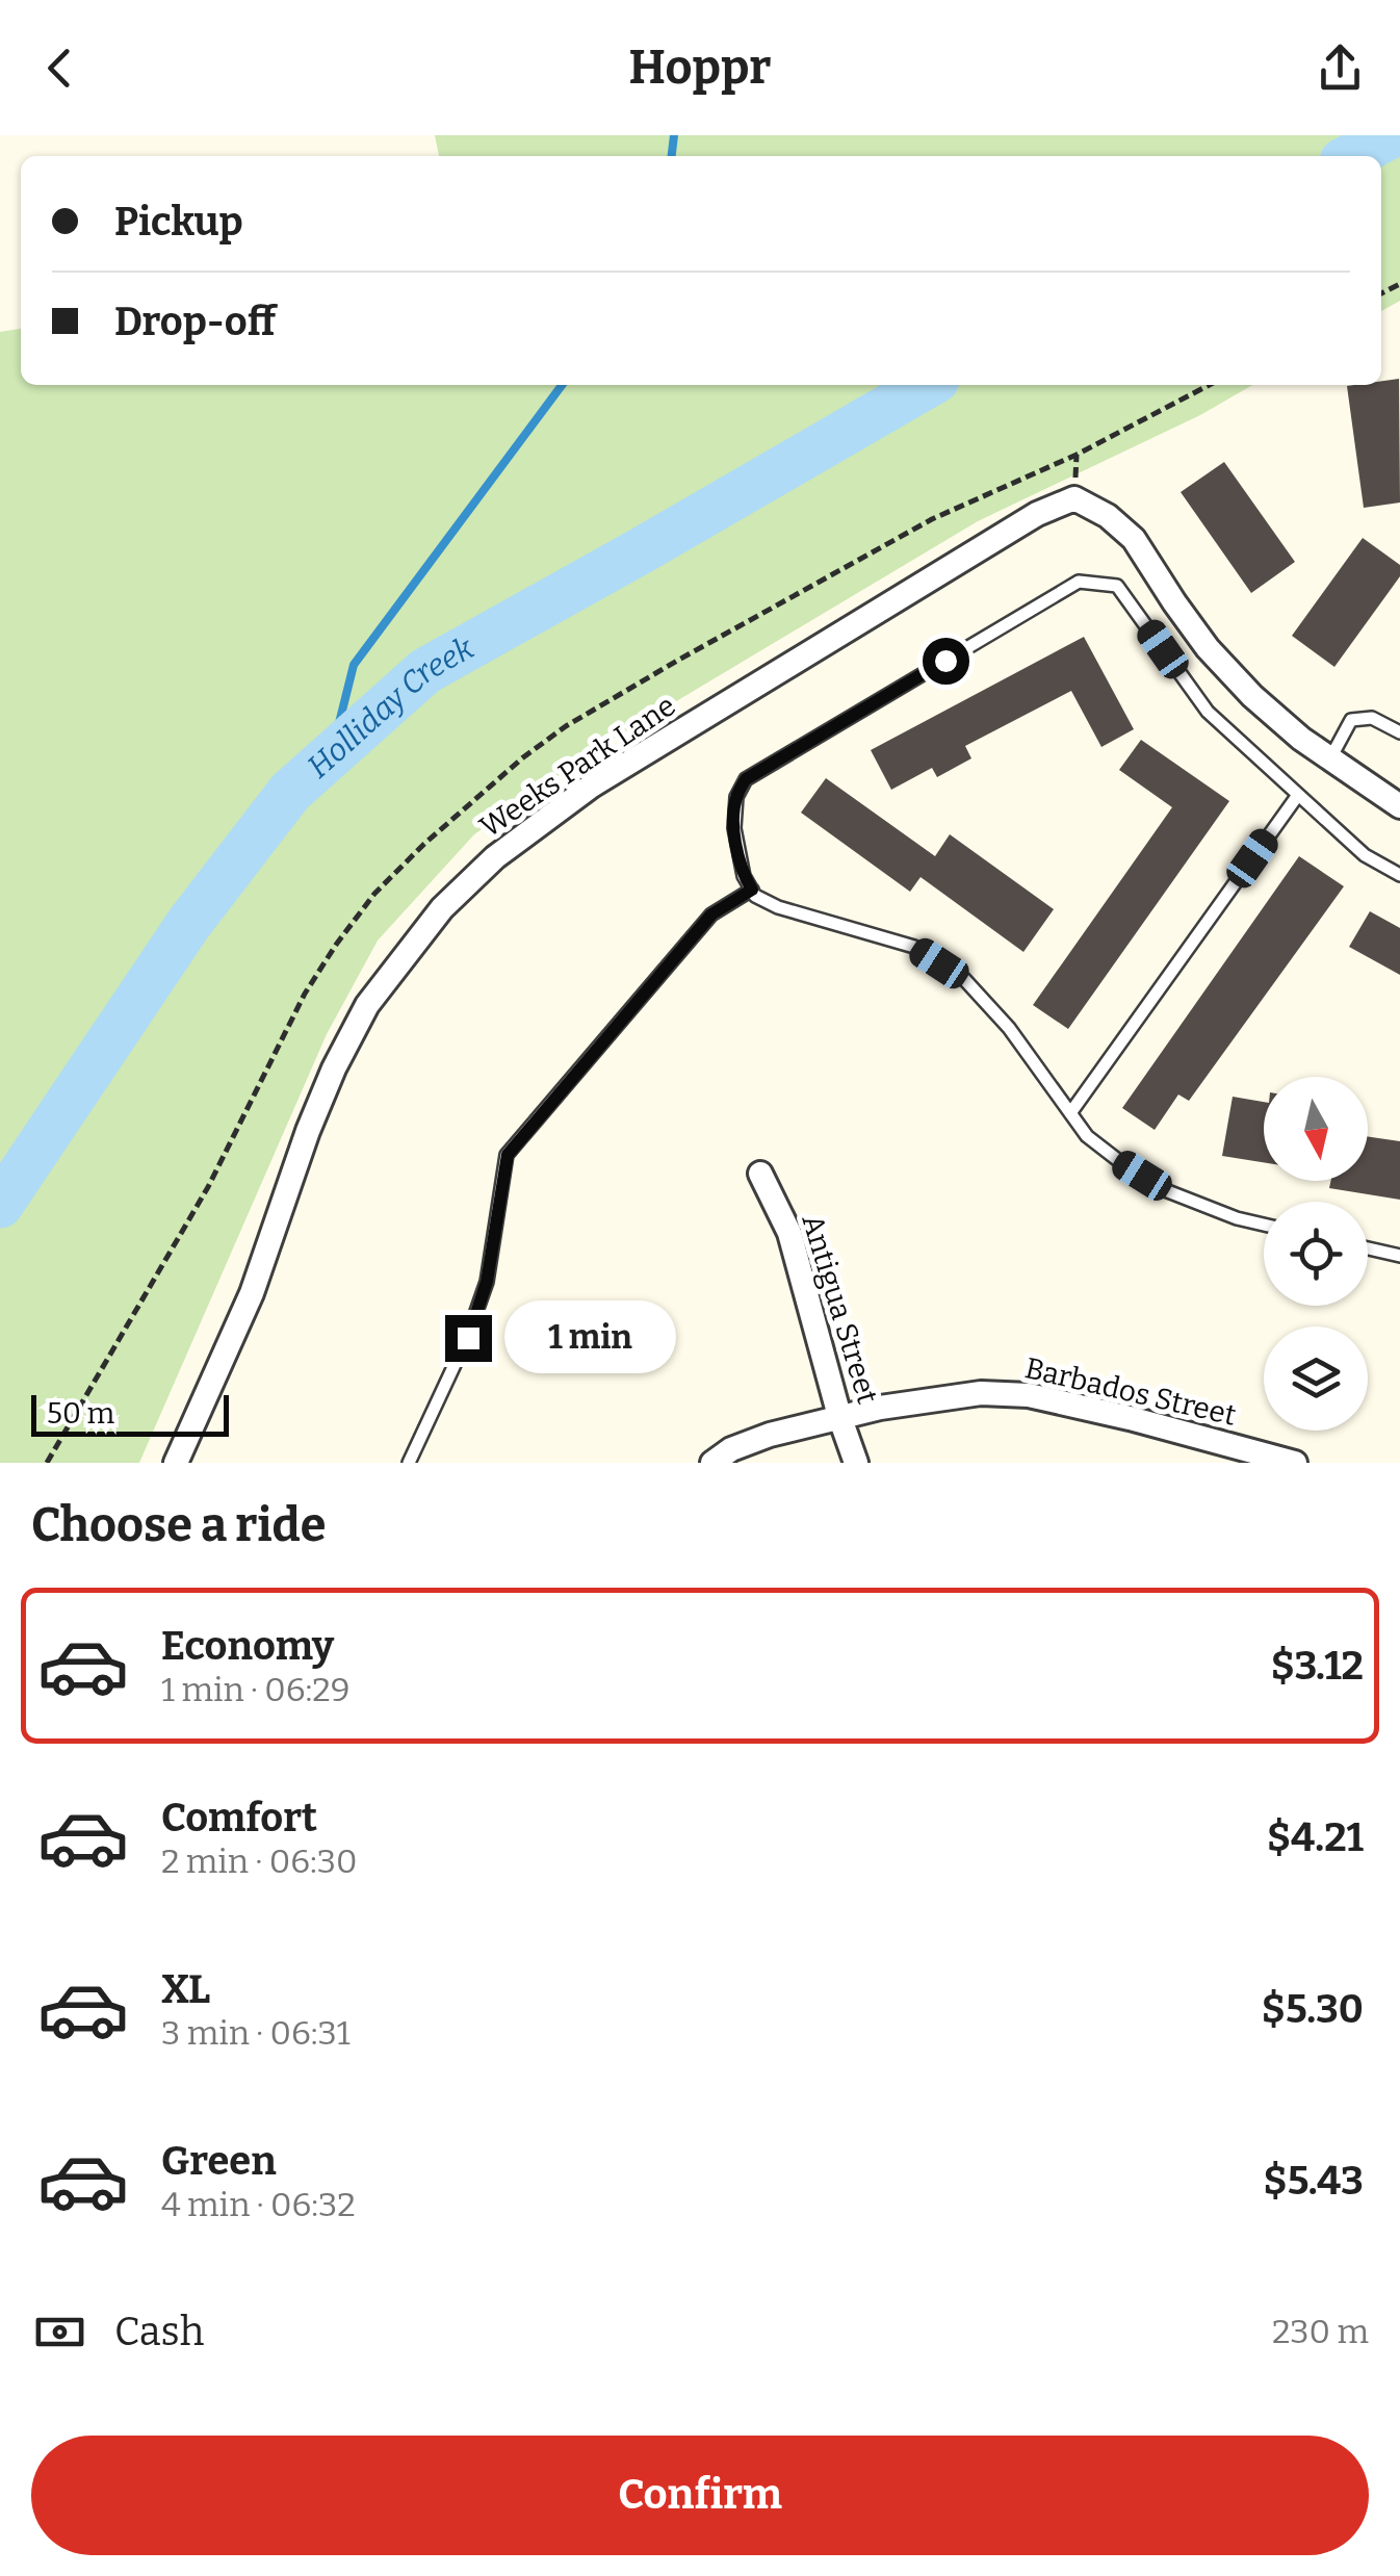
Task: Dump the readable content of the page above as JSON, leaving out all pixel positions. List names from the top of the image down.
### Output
{
  "streets": {
    "street": ["Weeks Park Lane", "Antigua Street", "Barbados Street"]
  },
  "crossings": [
    ["Antigua Street", "Barbados Street"]
  ],
  "water": ["Holliday Creek"],
  "scale_bar": "50 m",
  "north": "bottom",
  "page": {
    "header": "Hoppr",
    "banner": ["Pickup", "Drop-off"],
    "bubble": "1 min",
    "scale": "50 m",
    "heading": "Choose a ride",
    "list": [
      {
        "name": "Economy",
        "note": "1 min · 06:29",
        "value": "$3.12"
      },
      {
        "name": "Comfort",
        "note": "2 min · 06:30",
        "value": "$4.21"
      },
      {
        "name": "XL",
        "note": "3 min · 06:31",
        "value": "$5.30"
      },
      {
        "name": "Green",
        "note": "4 min · 06:32",
        "value": "$5.43"
      }
    ],
    "pay": ["Cash", "230 m"],
    "buttons": "Confirm"
  }
}
